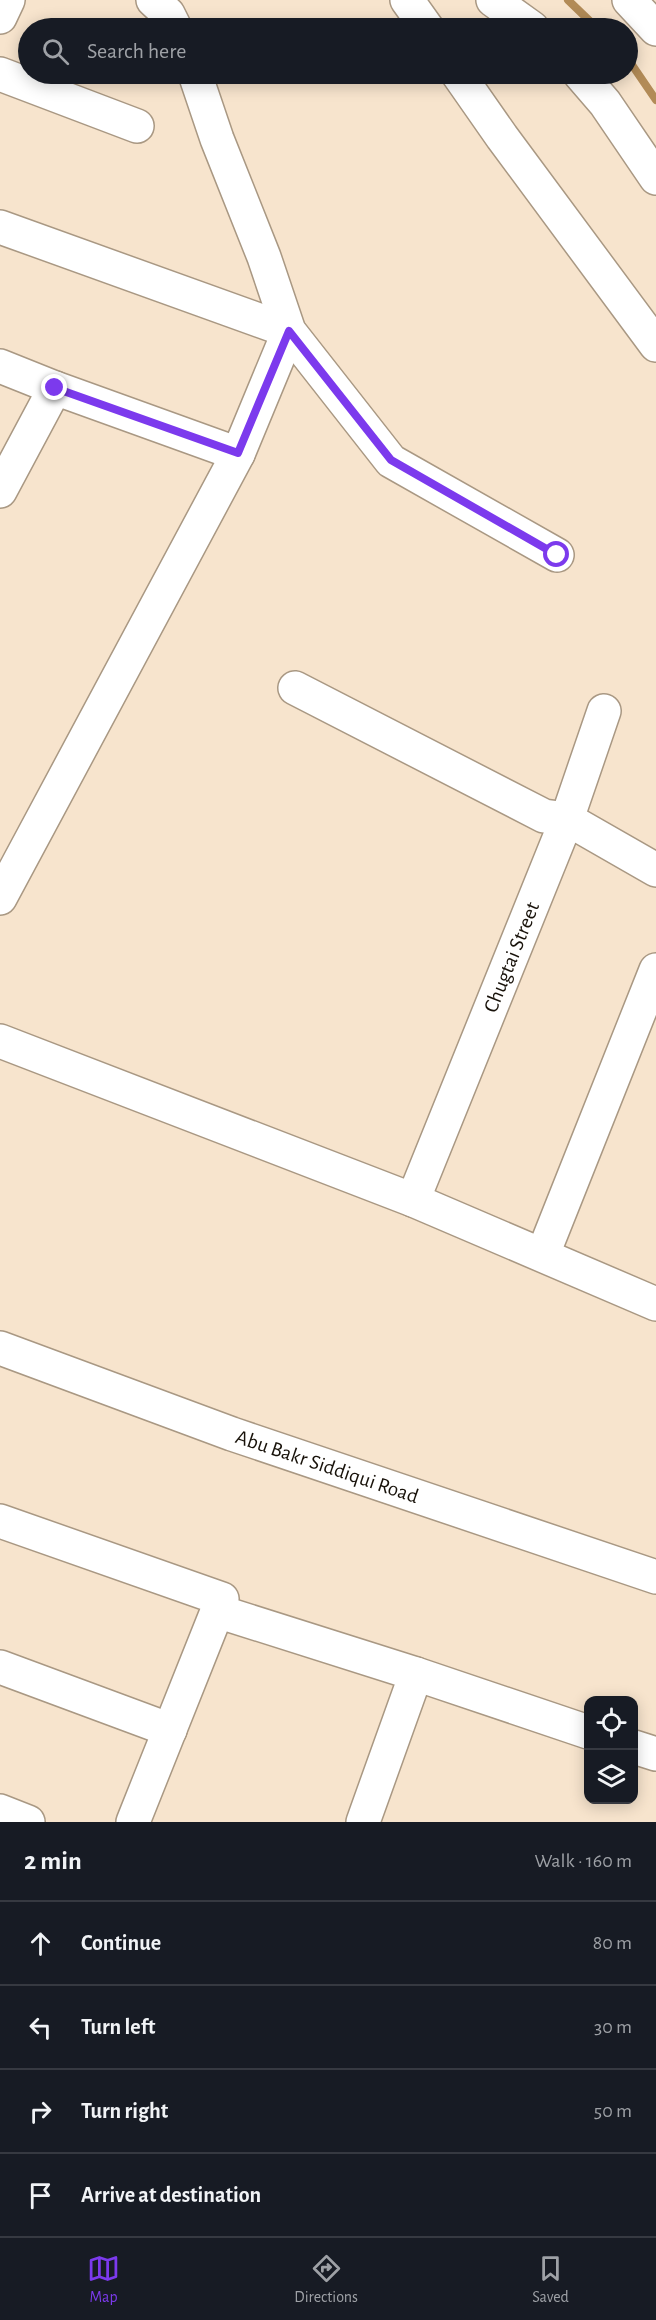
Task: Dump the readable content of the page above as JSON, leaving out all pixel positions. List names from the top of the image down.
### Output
{
  "streets": {
    "street": ["Chugtai Street", "Abu Bakr Siddiqui Road"]
  },
  "page": {
    "search": "Search here",
    "heading": ["2 min", "Walk · 160 m"],
    "list": [
      ["Continue", "80 m"],
      ["Turn left", "30 m"],
      ["Turn right", "50 m"],
      "Arrive at destination"
    ],
    "nav": ["Map", "Directions", "Saved"]
  }
}
